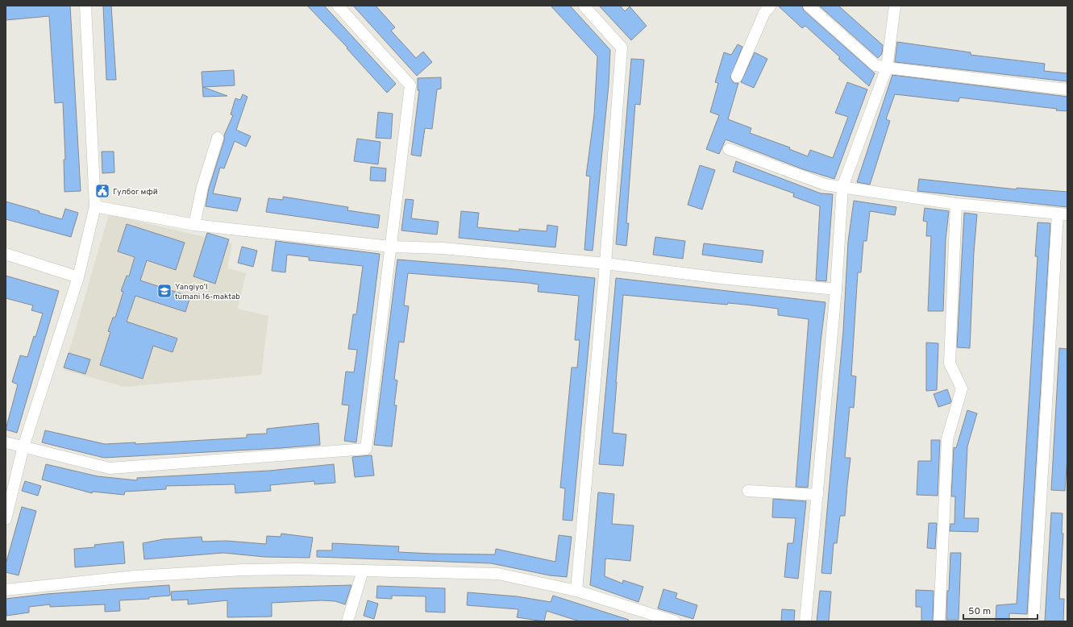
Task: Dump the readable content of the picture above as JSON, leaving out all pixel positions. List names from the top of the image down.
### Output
{
  "places": {
    "public building": ["Гулбог мфй"],
    "school or university": ["Yangiyo'l tumani 16-maktab"]
  },
  "scale_bar": "50 m"
}
